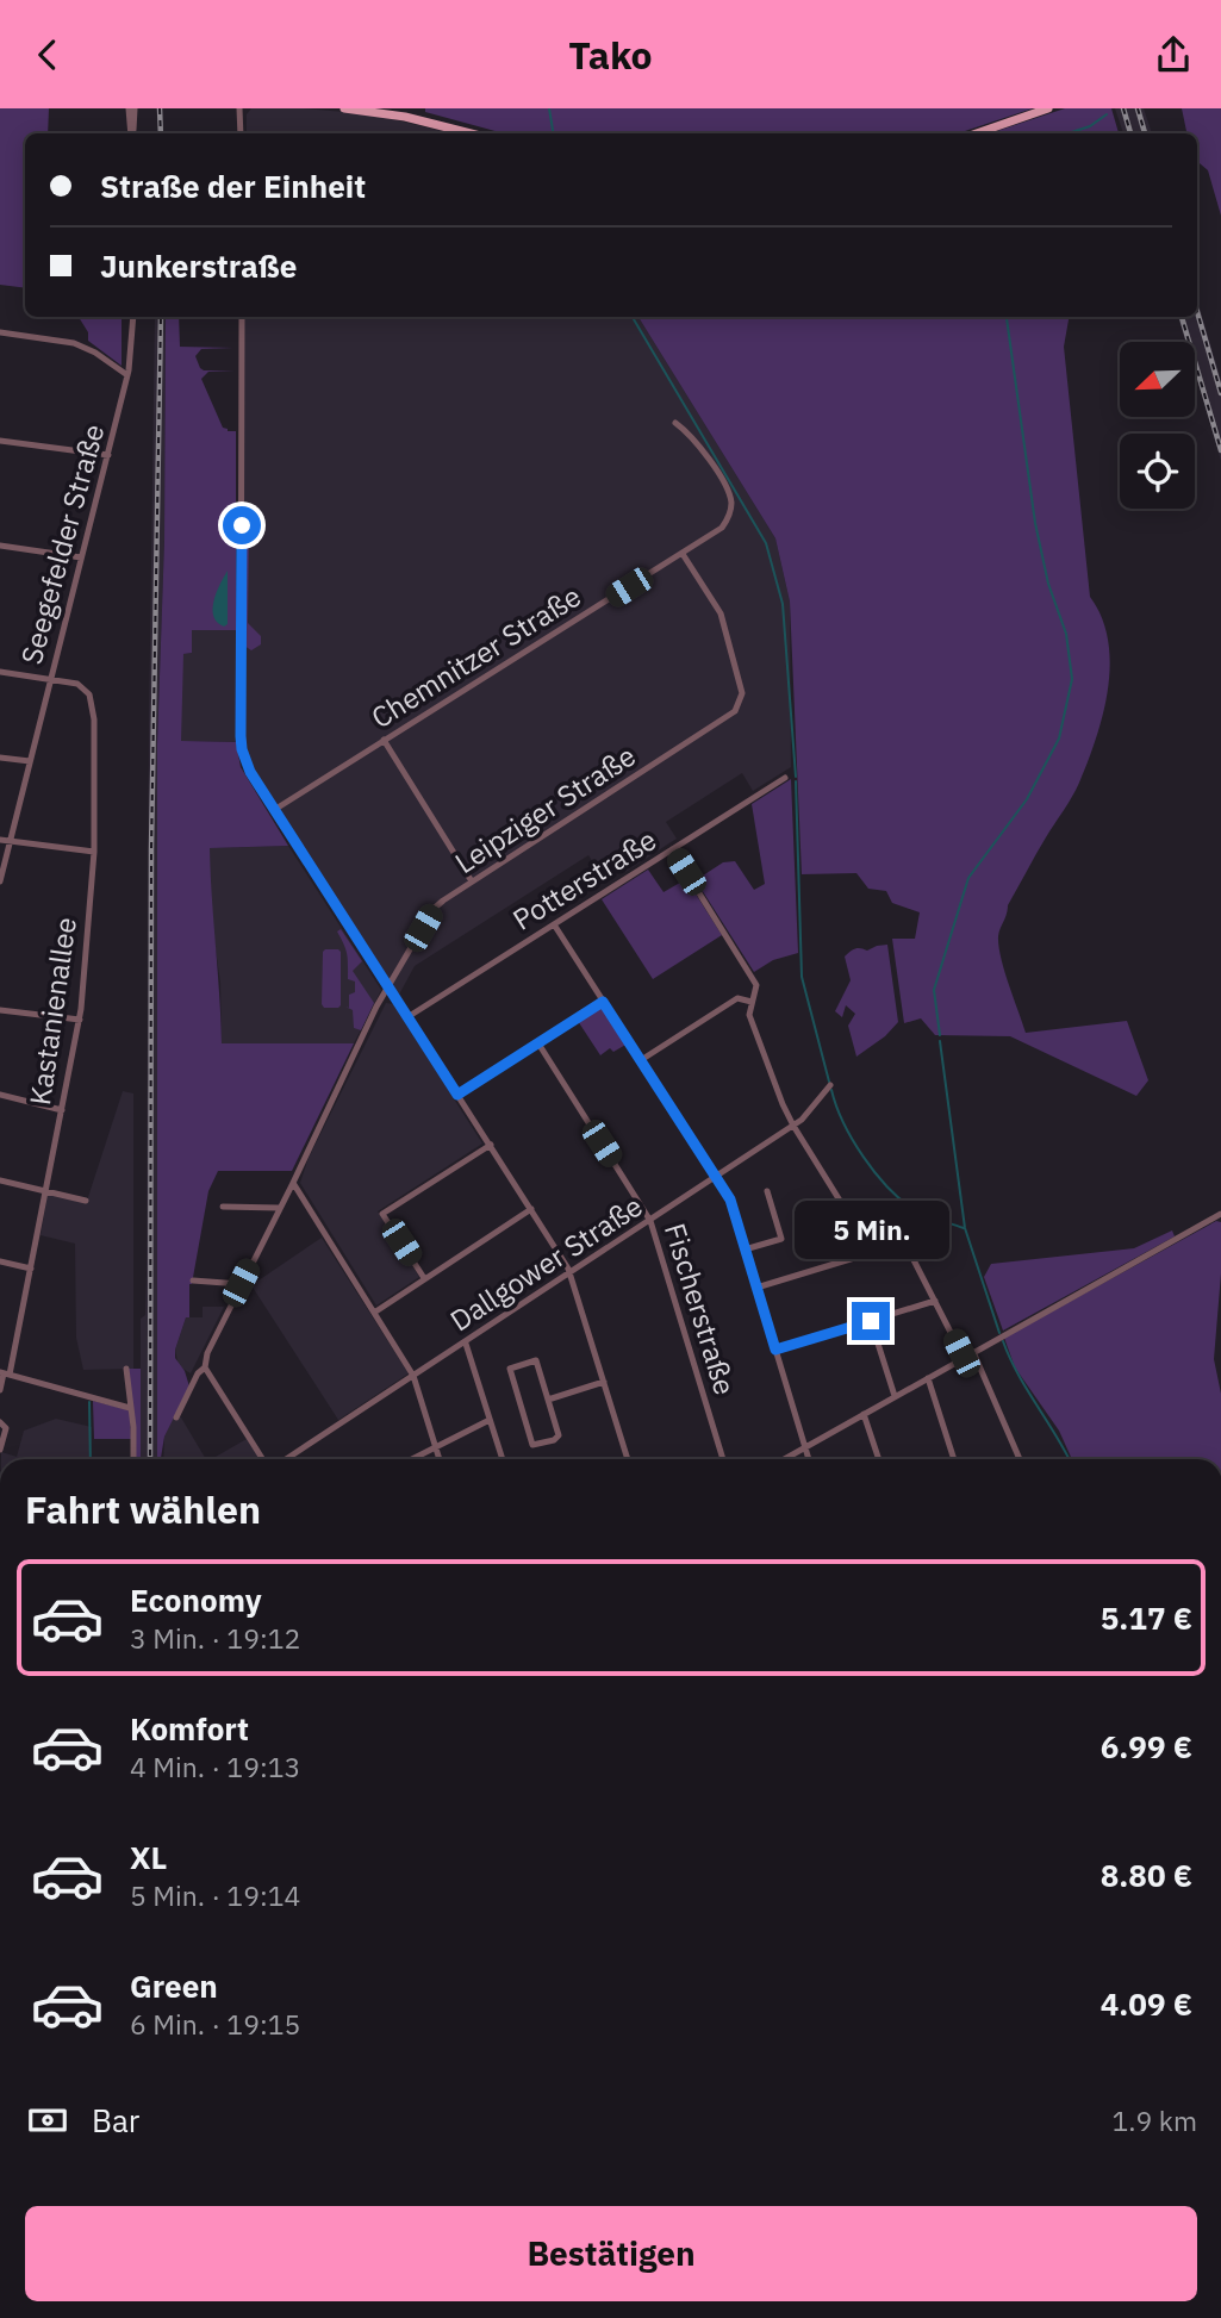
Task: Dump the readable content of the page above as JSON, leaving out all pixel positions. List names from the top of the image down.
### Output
{
  "streets": {
    "street": [
      "Seegefelder Straße",
      "Chemnitzer Straße",
      "Leipziger Straße",
      "Potterstraße",
      "Kastanienallee",
      "Dallgower Straße",
      "Fischerstraße"
    ]
  },
  "crossings": [
    ["Seegefelder Straße", "Kastanienallee"],
    ["Chemnitzer Straße", "Leipziger Straße"],
    ["Dallgower Straße", "Fischerstraße"]
  ],
  "north": "bottom left",
  "page": {
    "header": "Tako",
    "banner": ["Straße der Einheit", "Junkerstraße"],
    "bubble": "5 Min.",
    "heading": "Fahrt wählen",
    "list": [
      {
        "name": "Economy",
        "note": "3 Min. · 19:12",
        "value": "5.17 €"
      },
      {
        "name": "Komfort",
        "note": "4 Min. · 19:13",
        "value": "6.99 €"
      },
      {
        "name": "XL",
        "note": "5 Min. · 19:14",
        "value": "8.80 €"
      },
      {
        "name": "Green",
        "note": "6 Min. · 19:15",
        "value": "4.09 €"
      }
    ],
    "pay": ["Bar", "1.9 km"],
    "buttons": "Bestätigen"
  }
}
